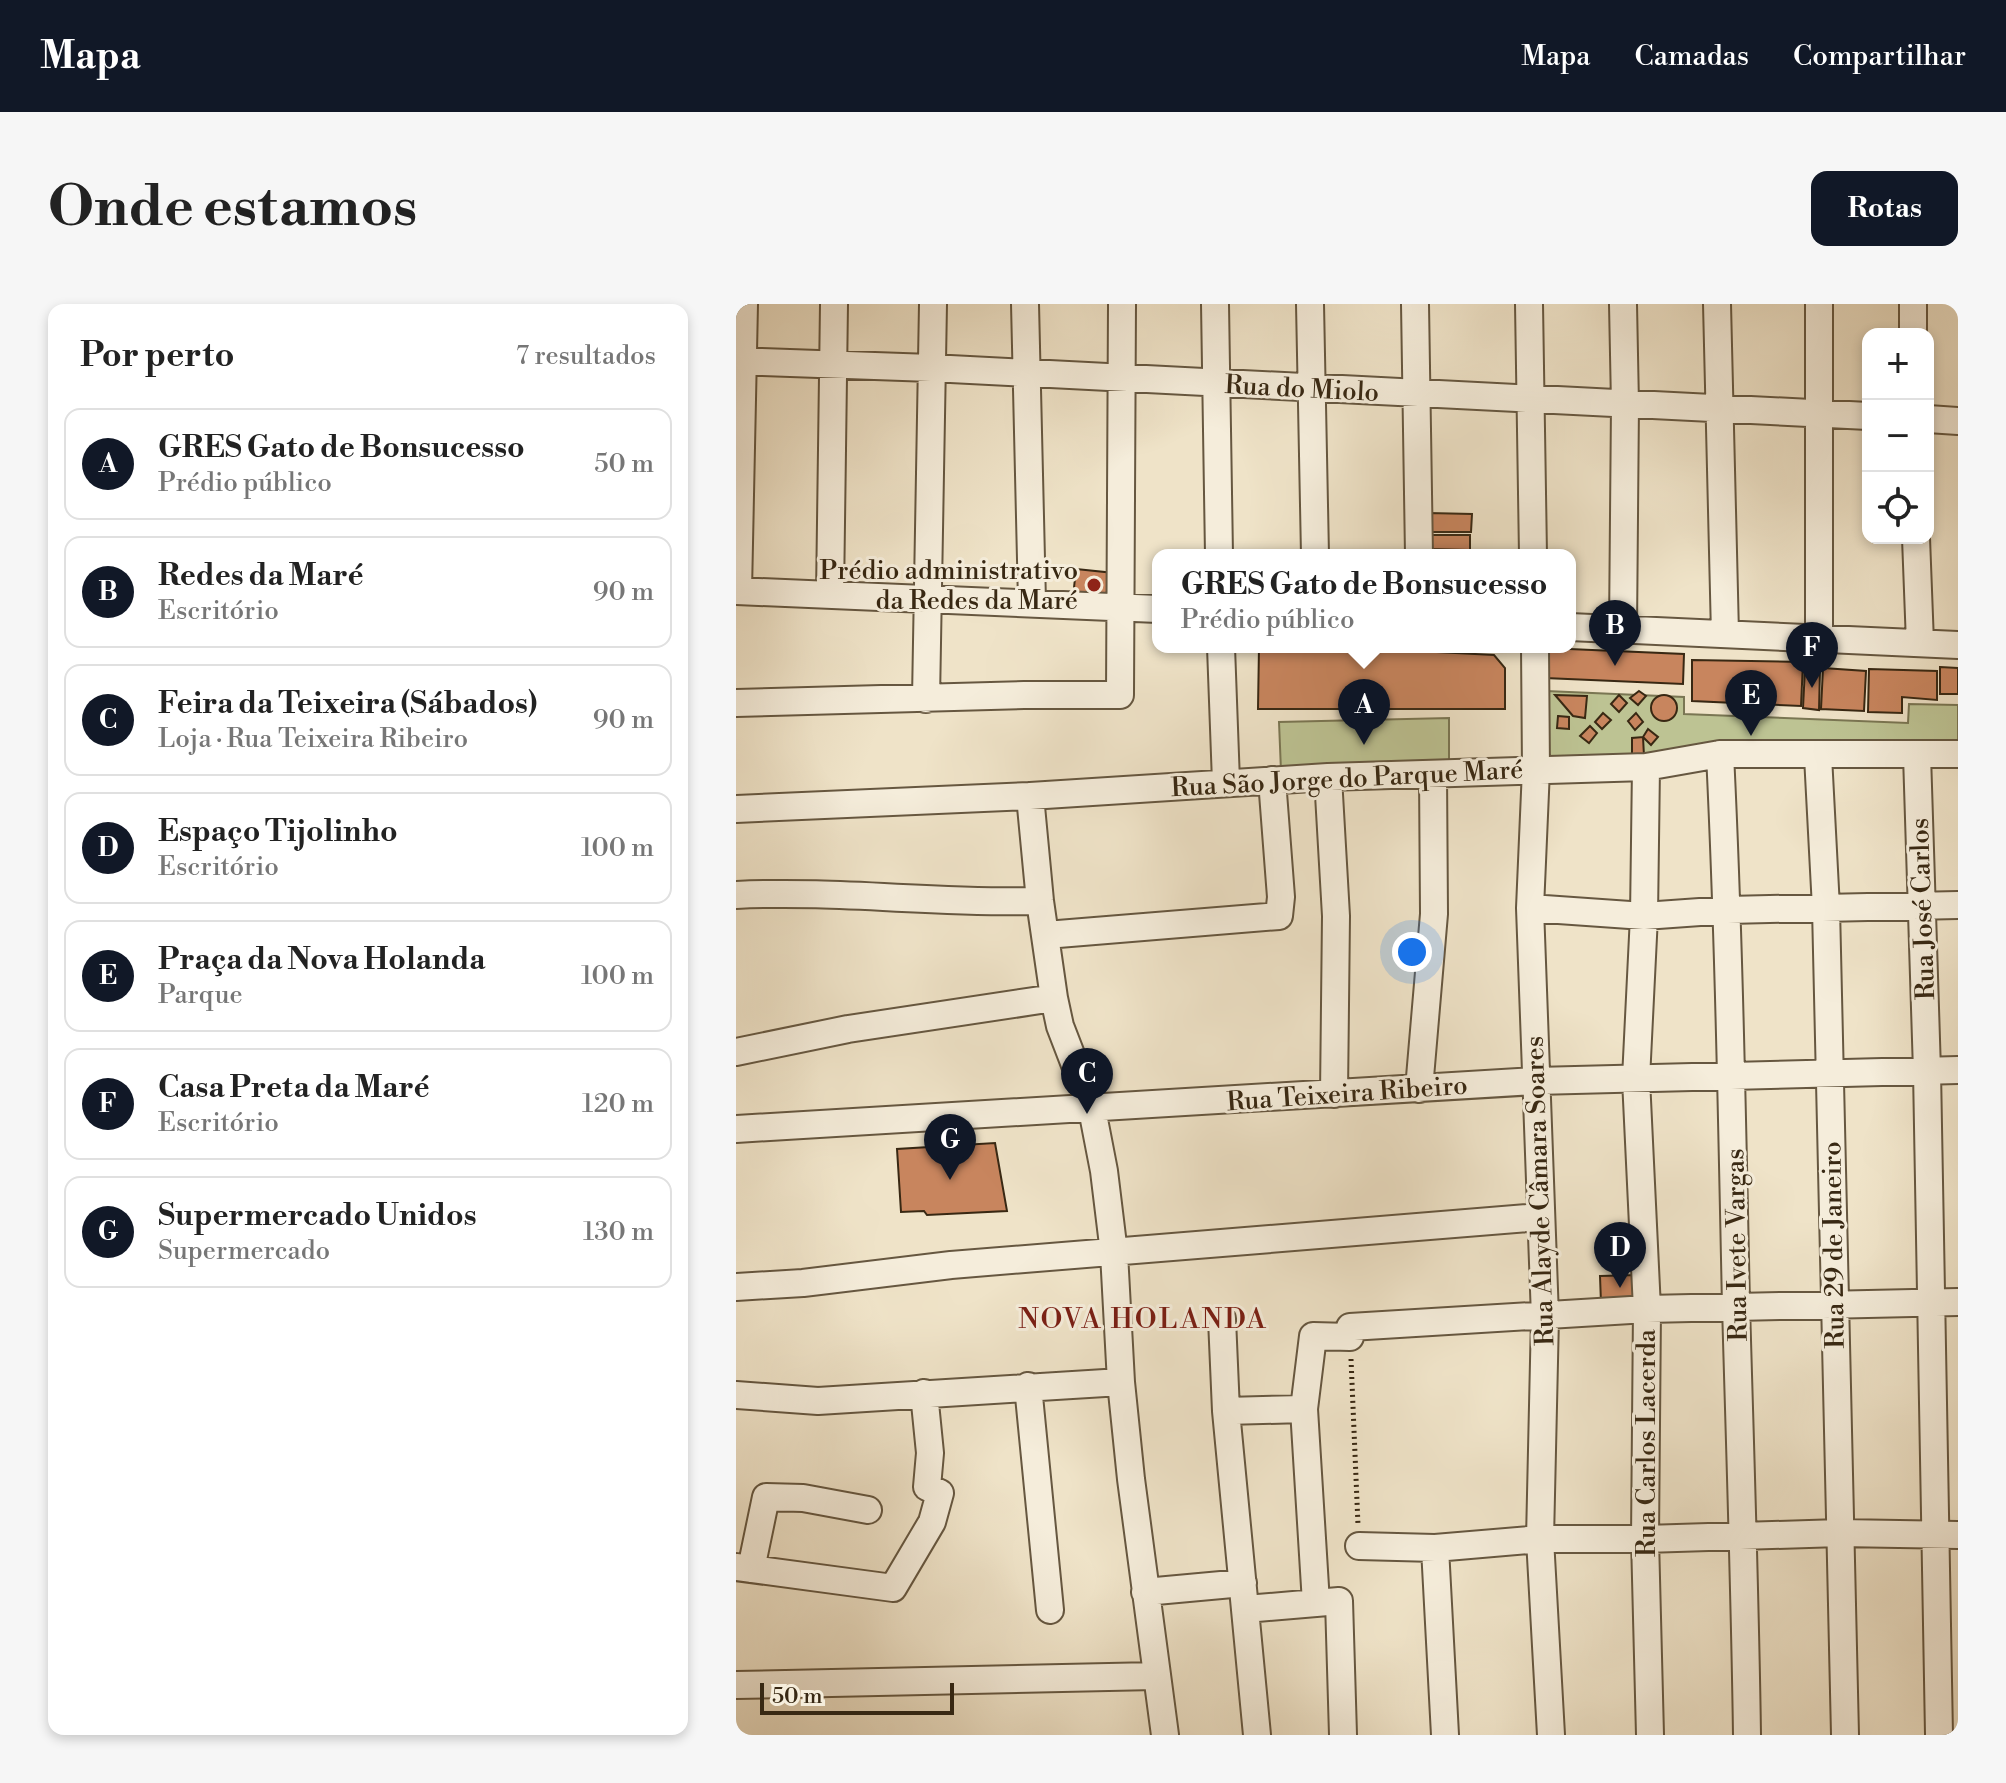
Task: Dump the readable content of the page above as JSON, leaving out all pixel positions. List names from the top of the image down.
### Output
{
  "streets": {
    "street": [
      "Rua do Miolo",
      "Rua São Jorge do Parque Maré",
      "Rua José Carlos",
      "Rua Teixeira Ribeiro",
      "Rua Alayde Câmara Soares",
      "Rua Ivete Vargas",
      "Rua 29 de Janeiro",
      "Rua Carlos Lacerda"
    ]
  },
  "crossings": [
    ["Rua São Jorge do Parque Maré", "Rua José Carlos"],
    ["Rua São Jorge do Parque Maré", "Rua Alayde Câmara Soares"],
    ["Rua São Jorge do Parque Maré", "Rua Ivete Vargas"],
    ["Rua São Jorge do Parque Maré", "Rua 29 de Janeiro"],
    ["Rua São Jorge do Parque Maré", "Rua Carlos Lacerda"],
    ["Rua José Carlos", "Rua Teixeira Ribeiro"],
    ["Rua Teixeira Ribeiro", "Rua Alayde Câmara Soares"],
    ["Rua Teixeira Ribeiro", "Rua Ivete Vargas"],
    ["Rua Teixeira Ribeiro", "Rua 29 de Janeiro"],
    ["Rua Teixeira Ribeiro", "Rua Carlos Lacerda"]
  ],
  "districts": ["NOVA HOLANDA"],
  "places": ["Prédio administrativo da Redes da Maré"],
  "scale_bar": "50 m",
  "page": {
    "header": "Mapa",
    "nav": ["Mapa", "Camadas", "Compartilhar"],
    "buttons": "Rotas",
    "title": "Onde estamos",
    "heading": ["Por perto", "7 resultados"],
    "map_buttons": ["+", "−"],
    "list": [
      {
        "mark": "A",
        "name": "GRES Gato de Bonsucesso",
        "note": "Prédio público",
        "value": "50 m"
      },
      {
        "mark": "B",
        "name": "Redes da Maré",
        "note": "Escritório",
        "value": "90 m"
      },
      {
        "mark": "C",
        "name": "Feira da Teixeira (Sábados)",
        "note": "Loja · Rua Teixeira Ribeiro",
        "value": "90 m"
      },
      {
        "mark": "D",
        "name": "Espaço Tijolinho",
        "note": "Escritório",
        "value": "100 m"
      },
      {
        "mark": "E",
        "name": "Praça da Nova Holanda",
        "note": "Parque",
        "value": "100 m"
      },
      {
        "mark": "F",
        "name": "Casa Preta da Maré",
        "note": "Escritório",
        "value": "120 m"
      },
      {
        "mark": "G",
        "name": "Supermercado Unidos",
        "note": "Supermercado",
        "value": "130 m"
      }
    ],
    "popup": ["GRES Gato de Bonsucesso", "Prédio público"],
    "pins": [
      "B",
      "F",
      "E",
      "A",
      "C",
      "G",
      "D"
    ],
    "scale": "50 m"
  }
}
